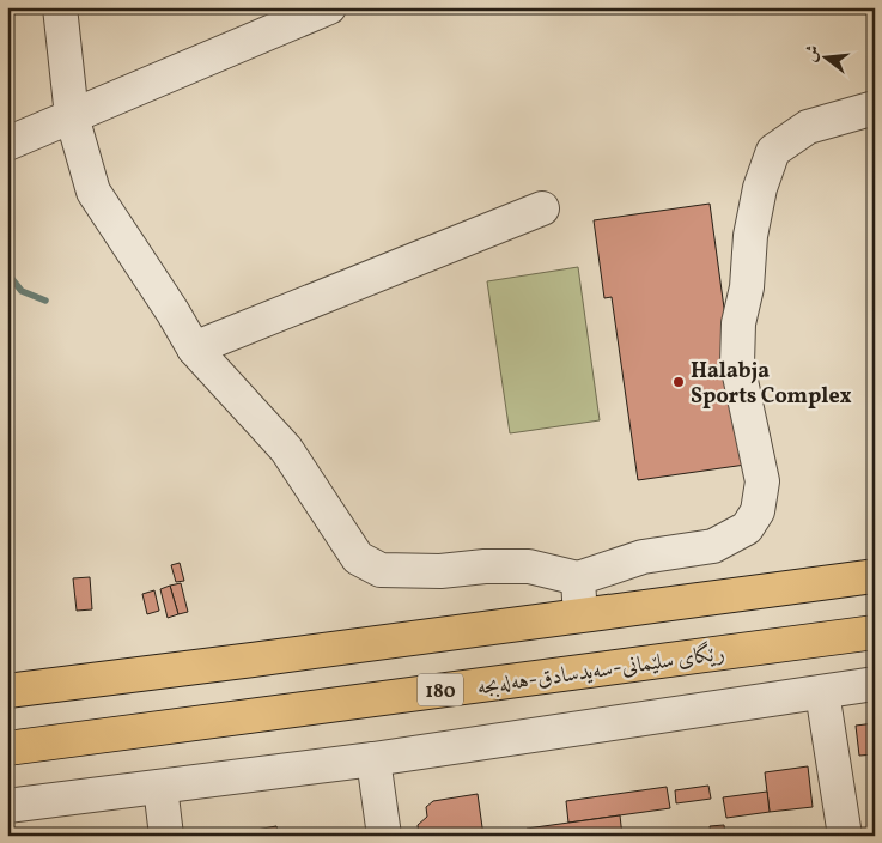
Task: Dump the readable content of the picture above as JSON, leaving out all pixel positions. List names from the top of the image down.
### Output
{
  "streets": {
    "highway": ["رێگای سلێمانی-سەیدسادق-هەلەبجە", "180"]
  },
  "places": ["Halabja Sports Complex"],
  "north": "left"
}
